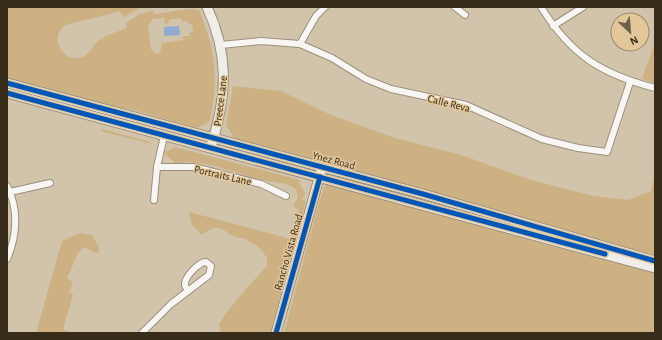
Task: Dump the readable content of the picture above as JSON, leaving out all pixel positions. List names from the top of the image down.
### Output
{
  "streets": {
    "main road": ["Preece Lane", "Ynez Road", "Rancho Vista Road"],
    "street": ["Calle Reva", "Portraits Lane"]
  },
  "crossings": [
    ["Preece Lane", "Calle Reva"],
    ["Preece Lane", "Ynez Road"],
    ["Ynez Road", "Rancho Vista Road"]
  ],
  "north": "bottom right"
}
